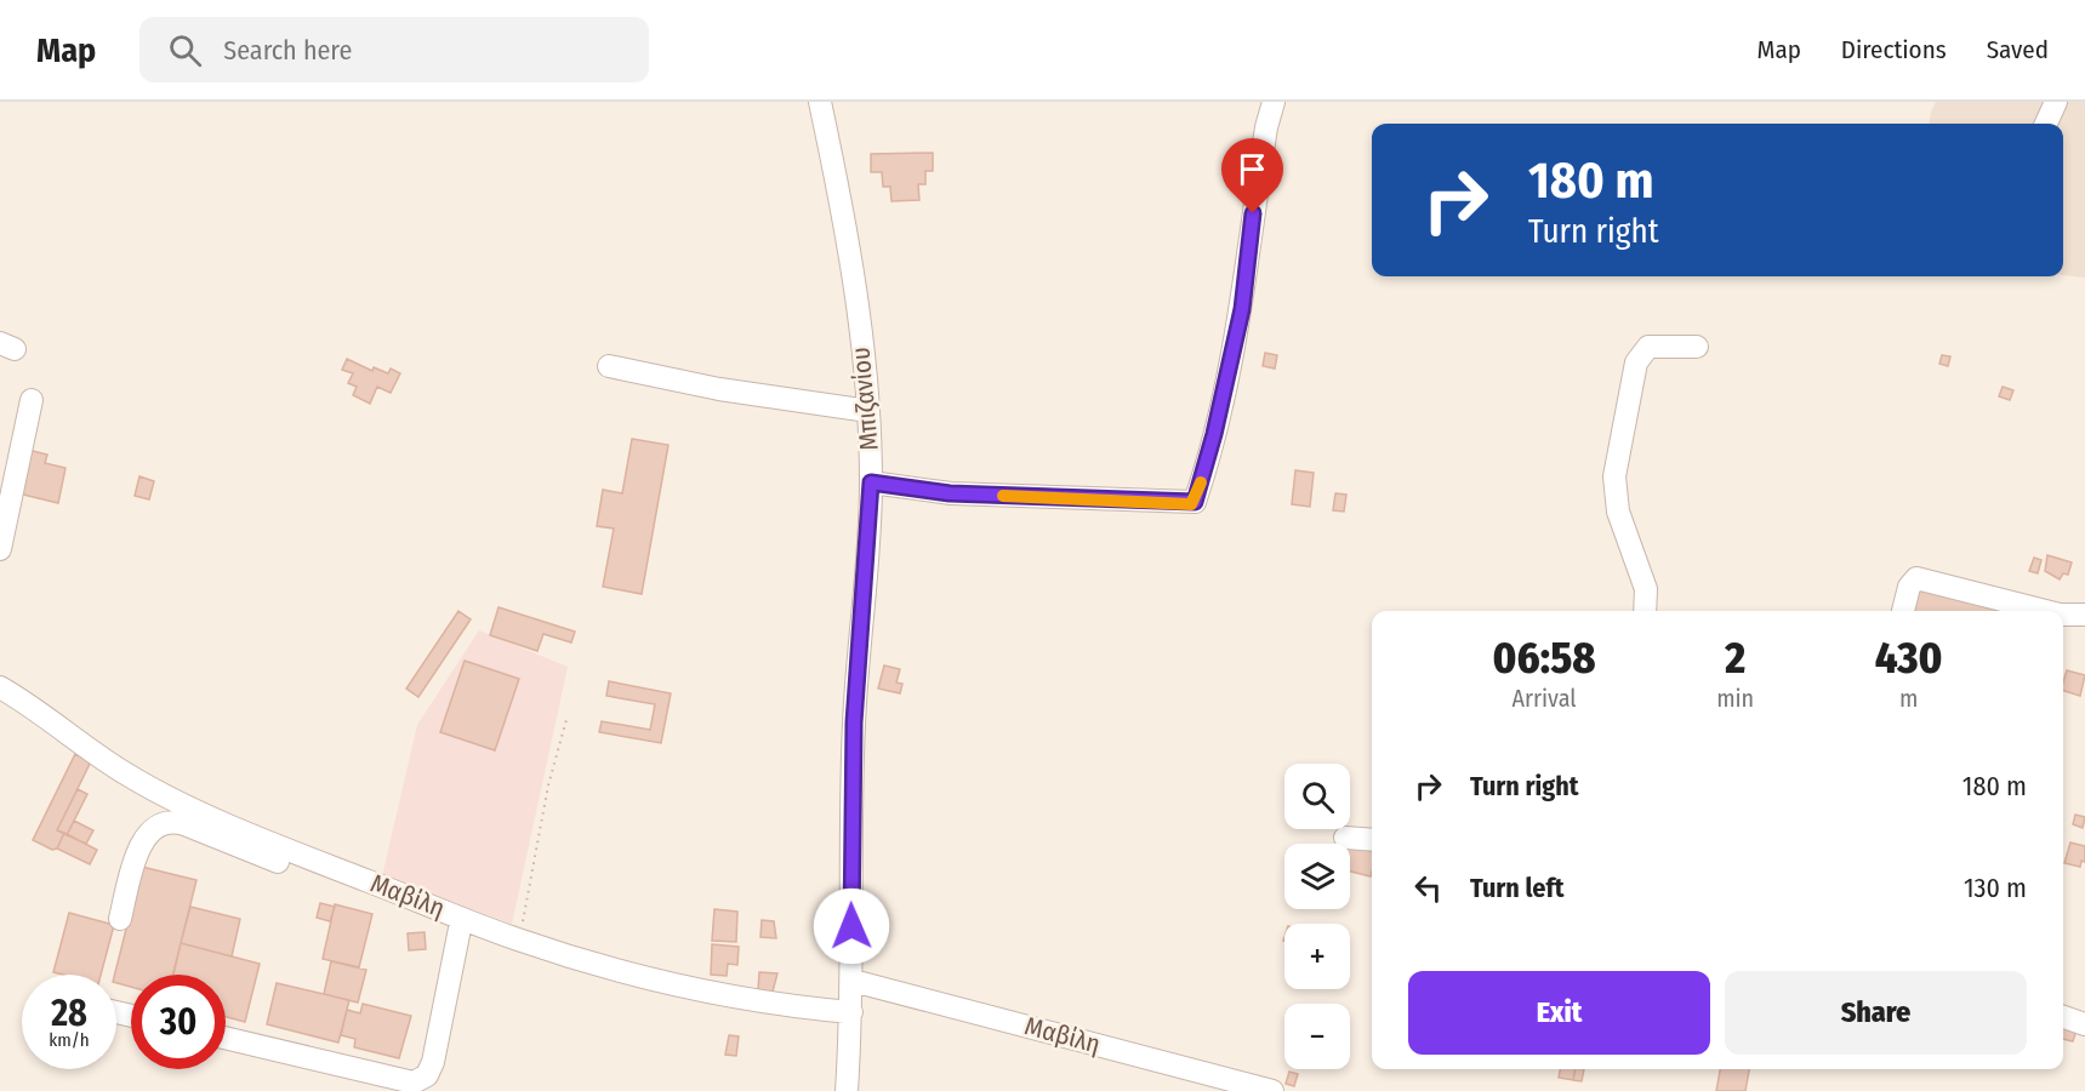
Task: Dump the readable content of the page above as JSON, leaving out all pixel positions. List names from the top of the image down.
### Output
{
  "streets": {
    "street": ["Μπιζανίου", "Μαβίλη"]
  },
  "crossings": [
    ["Μπιζανίου", "Μαβίλη"]
  ],
  "page": {
    "header": "Map",
    "search": "Search here",
    "nav": ["Map", "Directions", "Saved"],
    "turn": ["180 m", "Turn right"],
    "eta": [
      "06:58",
      "Arrival",
      "2",
      "min",
      "430",
      "m"
    ],
    "list": [
      {
        "name": "Turn right",
        "value": "180 m"
      },
      {
        "name": "Turn left",
        "value": "130 m"
      }
    ],
    "map_buttons": ["+", "−"],
    "buttons": ["Exit", "Share"],
    "speed": "28 km/h",
    "limit": "30"
  }
}
